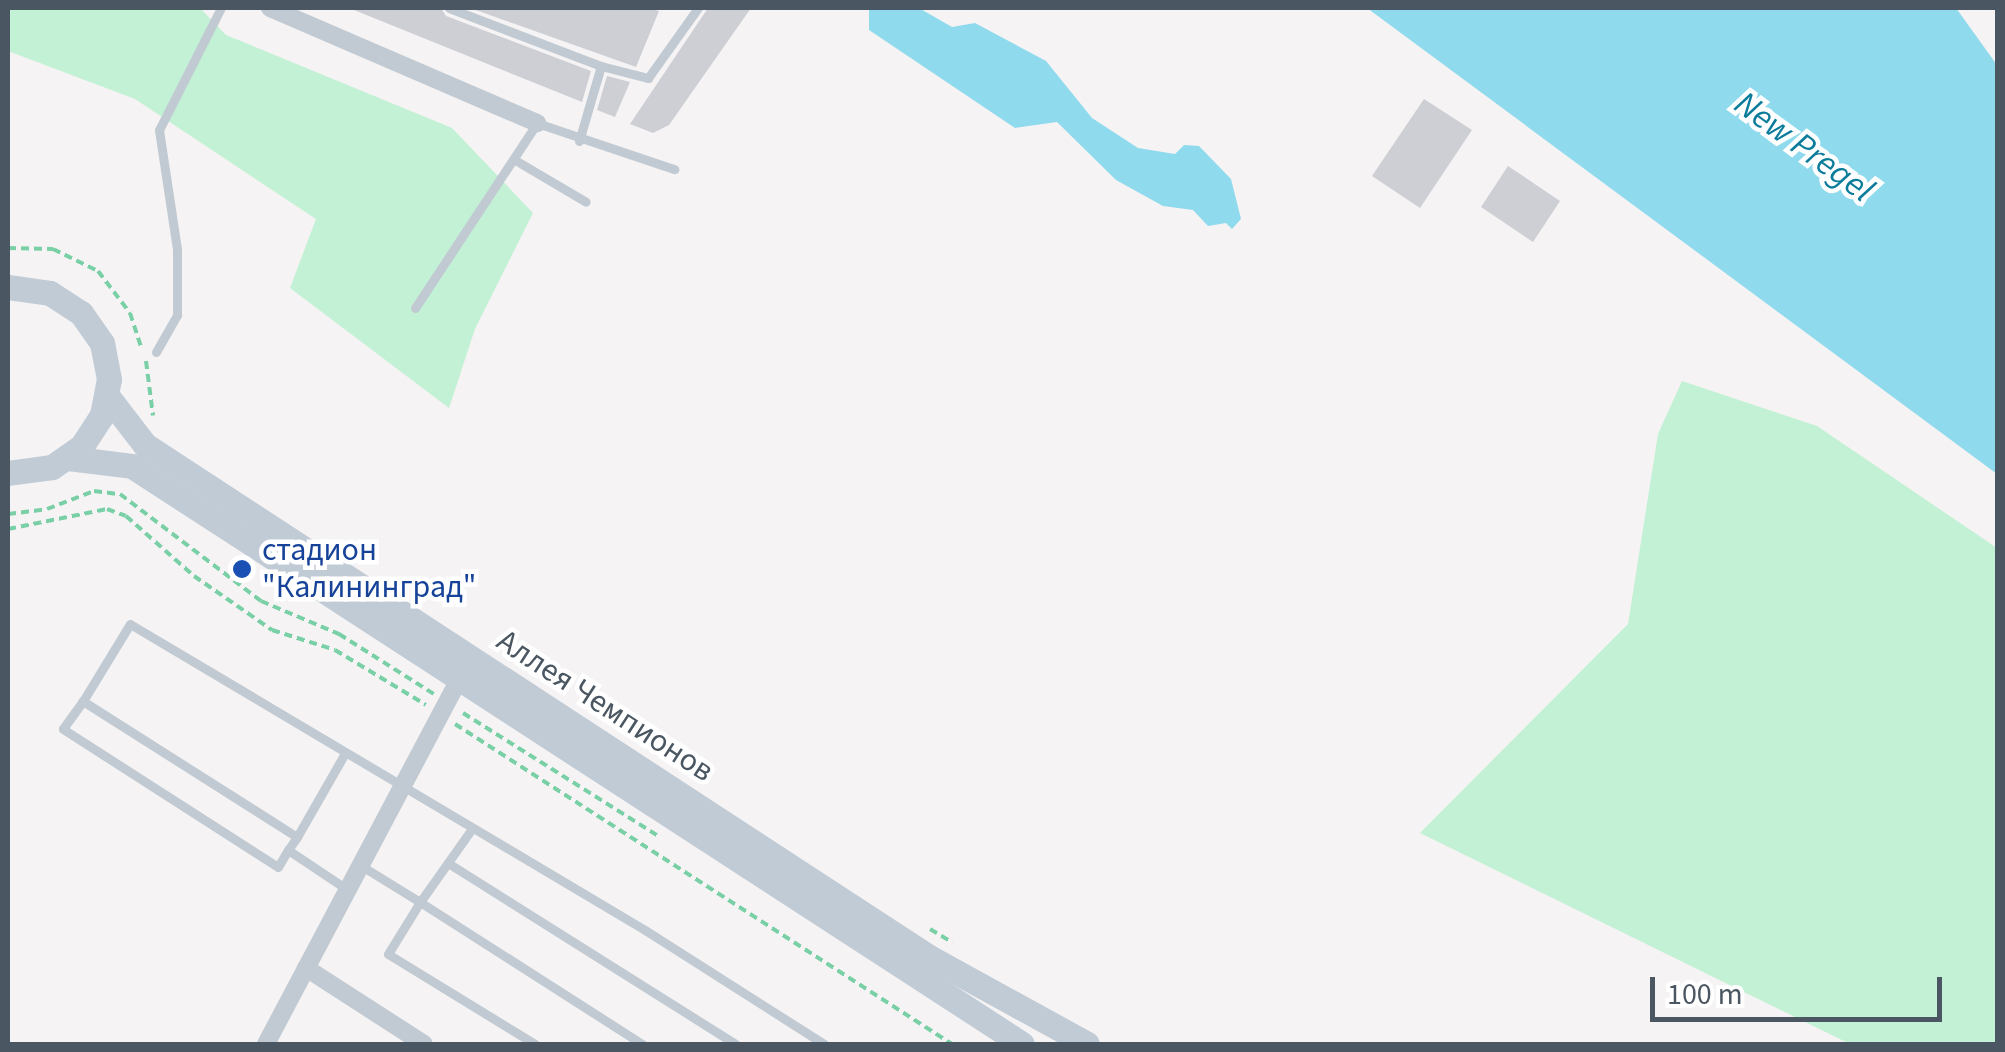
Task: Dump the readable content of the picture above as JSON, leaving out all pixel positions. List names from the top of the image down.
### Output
{
  "streets": {
    "main road": ["Аллея Чемпионов"]
  },
  "water": ["New Pregel"],
  "places": ["стадион \"Калининград\""],
  "scale_bar": "100 m"
}
